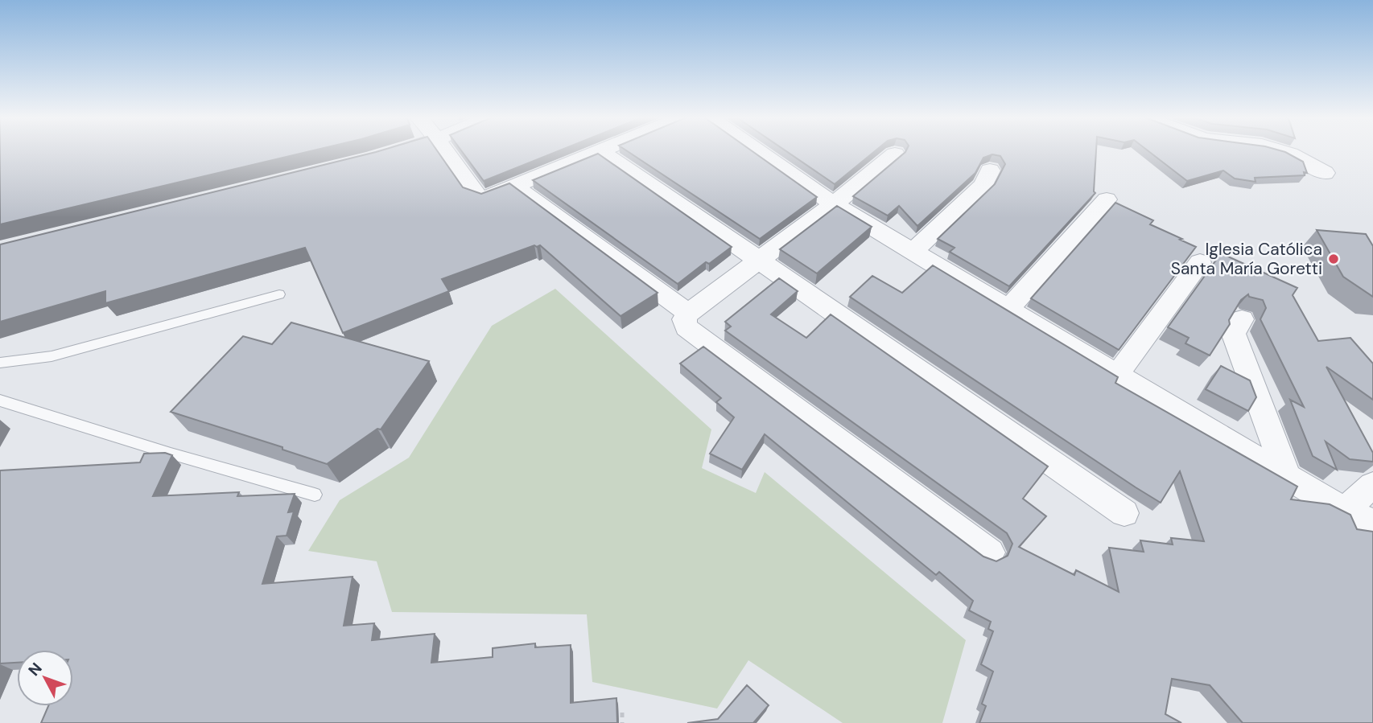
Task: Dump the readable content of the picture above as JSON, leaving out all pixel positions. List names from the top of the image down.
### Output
{
  "places": ["Iglesia Católica Santa María Goretti"],
  "north": "top left"
}
